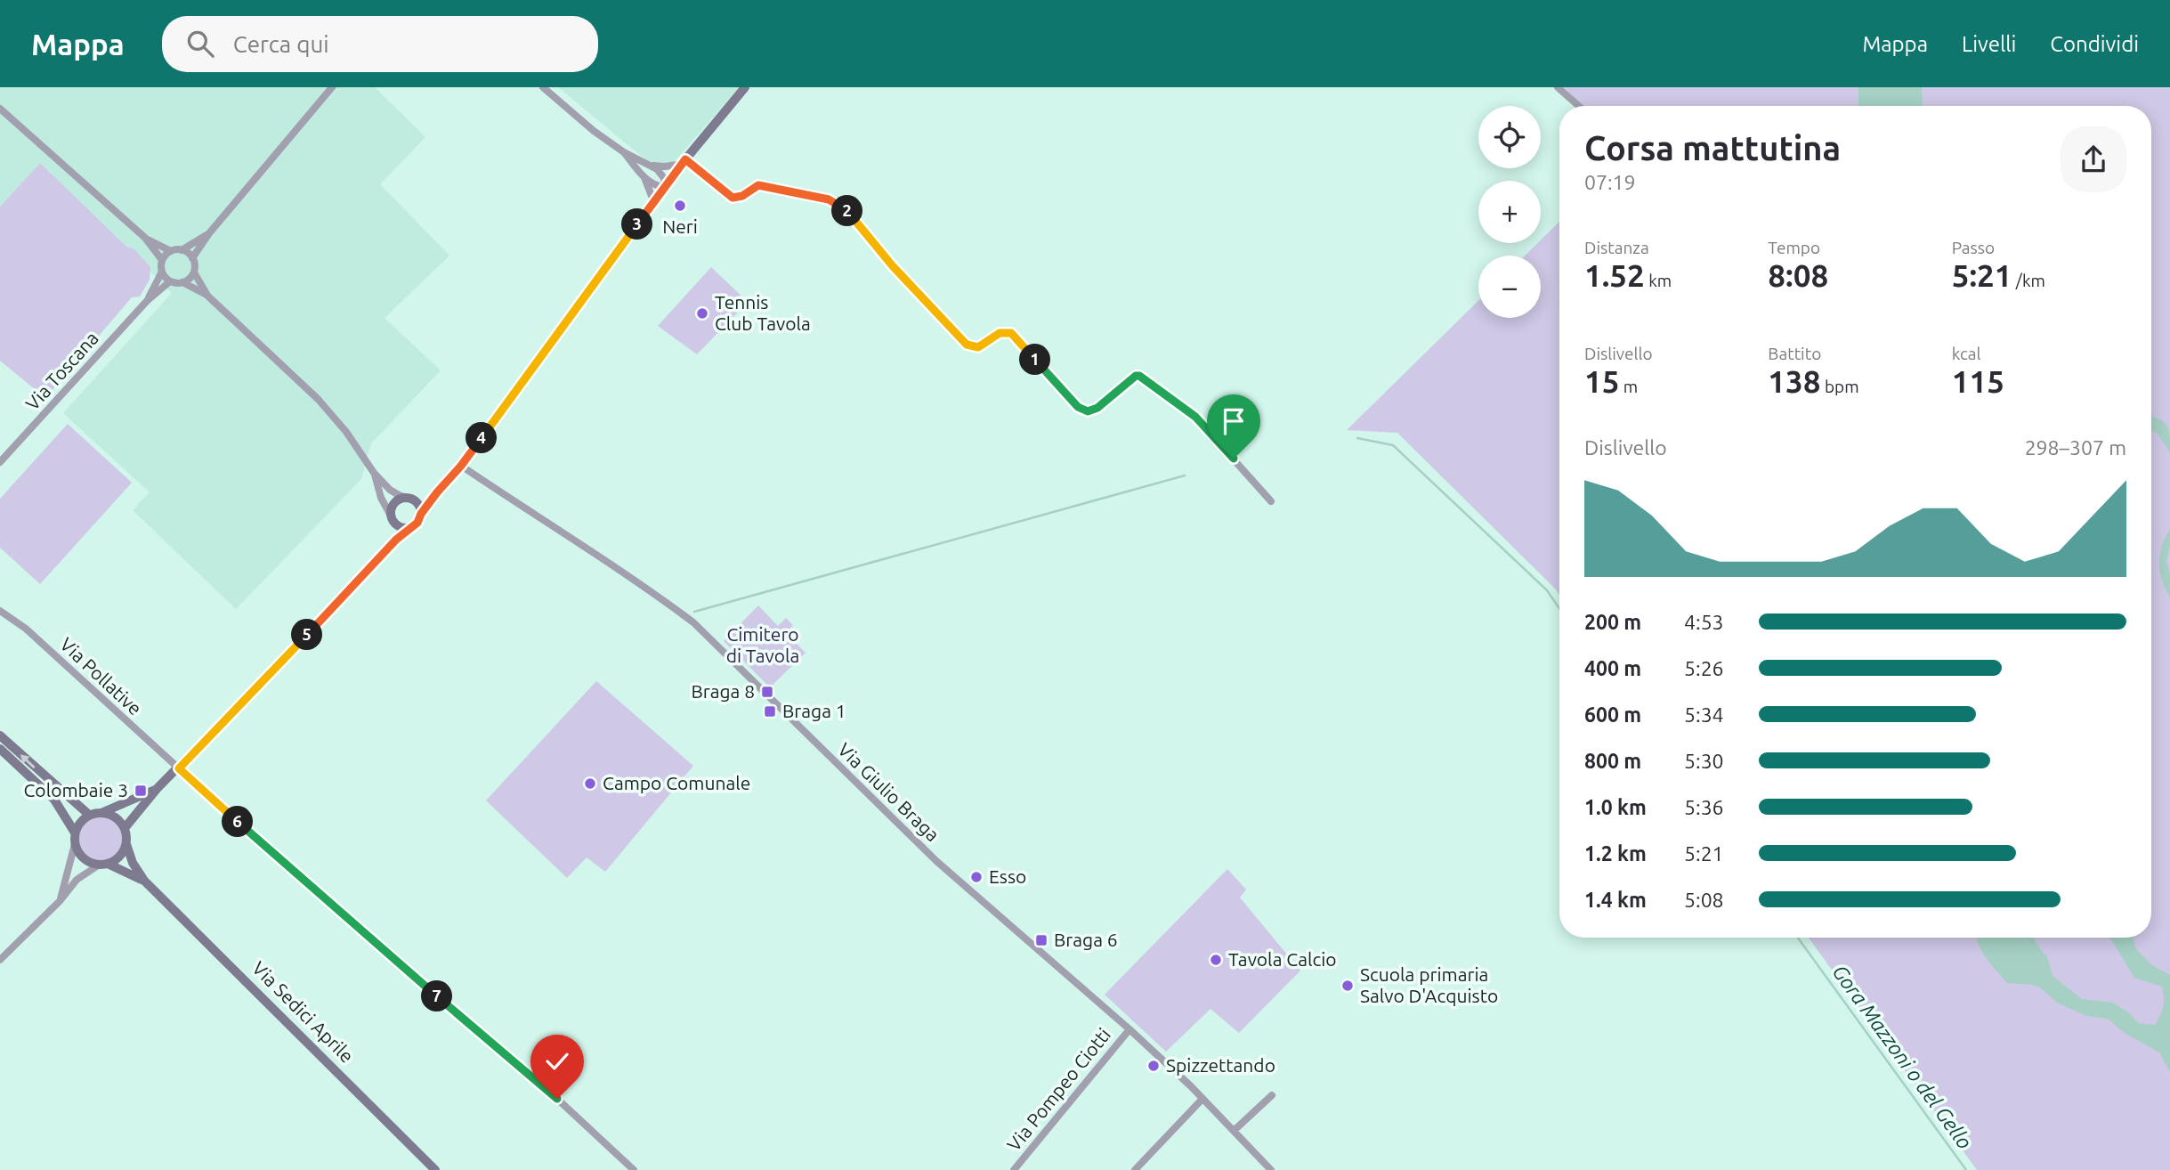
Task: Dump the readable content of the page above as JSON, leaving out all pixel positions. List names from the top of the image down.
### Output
{
  "streets": {
    "street": [
      "Via Toscana",
      "Via Pollative",
      "Via Giulio Braga",
      "Via Sedici Aprile",
      "Via Pompeo Ciotti"
    ]
  },
  "crossings": [
    ["Via Giulio Braga", "Via Pompeo Ciotti"]
  ],
  "water": ["Gora Mazzoni o del Gello"],
  "parks": ["Cimitero di Tavola"],
  "places": {
    "other": [
      "Neri",
      "Tennis Club Tavola",
      "Campo Comunale",
      "Esso",
      "Tavola Calcio",
      "Scuola primaria Salvo D'Acquisto",
      "Spizzettando"
    ],
    "transit": [
      "Braga 8",
      "Braga 1",
      "Colombaie 3",
      "Braga 6"
    ]
  },
  "page": {
    "header": "Mappa",
    "search": "Cerca qui",
    "nav": ["Mappa", "Livelli", "Condividi"],
    "map_buttons": ["+", "−"],
    "heading": ["Corsa mattutina", "07:19"],
    "pins": [
      "2",
      "3",
      "1",
      "4",
      "5",
      "6",
      "7"
    ],
    "stats": [
      ["Distanza", "1.52 km"],
      ["Tempo", "8:08"],
      ["Passo", "5:21 /km"],
      ["Dislivello", "15 m"],
      ["Battito", "138 bpm"],
      ["kcal", "115"]
    ],
    "chart": ["Dislivello", "298–307 m"],
    "list": [
      {
        "name": "200 m",
        "note": "4:53"
      },
      {
        "name": "400 m",
        "note": "5:26"
      },
      {
        "name": "600 m",
        "note": "5:34"
      },
      {
        "name": "800 m",
        "note": "5:30"
      },
      {
        "name": "1.0 km",
        "note": "5:36"
      },
      {
        "name": "1.2 km",
        "note": "5:21"
      },
      {
        "name": "1.4 km",
        "note": "5:08"
      }
    ]
  }
}
